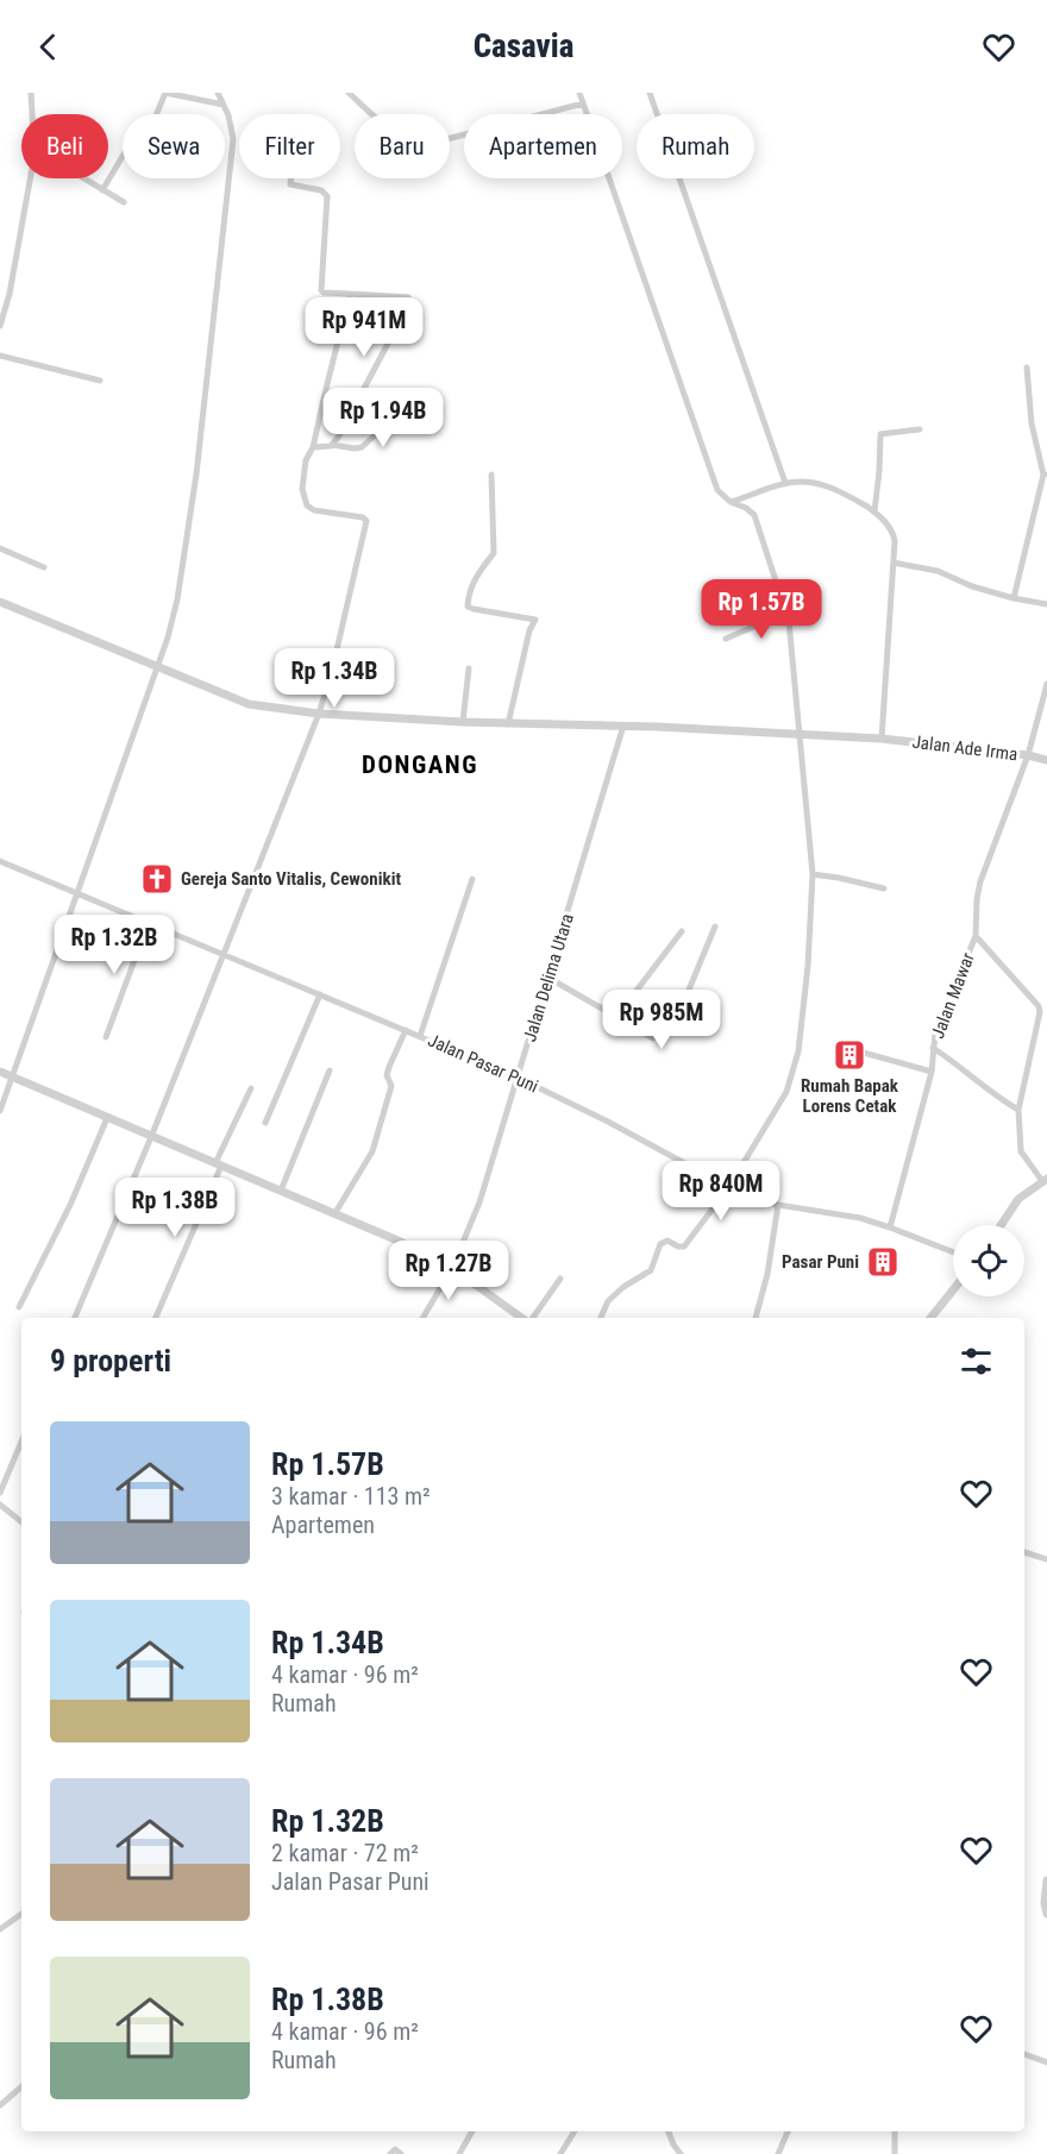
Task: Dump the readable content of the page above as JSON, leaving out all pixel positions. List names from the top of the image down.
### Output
{
  "streets": {
    "street": [
      "Jalan Ade Irma",
      "Jalan Delima Utara",
      "Jalan Mawar",
      "Jalan Pasar Puni"
    ]
  },
  "crossings": [
    ["Jalan Ade Irma", "Jalan Delima Utara"],
    ["Jalan Ade Irma", "Jalan Mawar"],
    ["Jalan Delima Utara", "Jalan Pasar Puni"],
    ["Jalan Mawar", "Jalan Pasar Puni"]
  ],
  "districts": ["DONGANG"],
  "places": {
    "church": ["Gereja Santo Vitalis, Cewonikit"],
    "building": ["Rumah Bapak Lorens Cetak", "Pasar Puni"]
  },
  "page": {
    "header": "Casavia",
    "chip": [
      "Beli",
      "Sewa",
      "Filter",
      "Baru",
      "Apartemen",
      "Rumah"
    ],
    "price": [
      "Rp 941M",
      "Rp 1.94B",
      "Rp 1.57B",
      "Rp 1.34B",
      "Rp 1.32B",
      "Rp 985M",
      "Rp 840M",
      "Rp 1.38B",
      "Rp 1.27B"
    ],
    "heading": "9 properti",
    "list": [
      {
        "name": "Rp 1.57B",
        "note": "3 kamar · 113 m² · Apartemen"
      },
      {
        "name": "Rp 1.34B",
        "note": "4 kamar · 96 m² · Rumah"
      },
      {
        "name": "Rp 1.32B",
        "note": "2 kamar · 72 m² · Jalan Pasar Puni"
      },
      {
        "name": "Rp 1.38B",
        "note": "4 kamar · 96 m² · Rumah"
      }
    ]
  }
}
